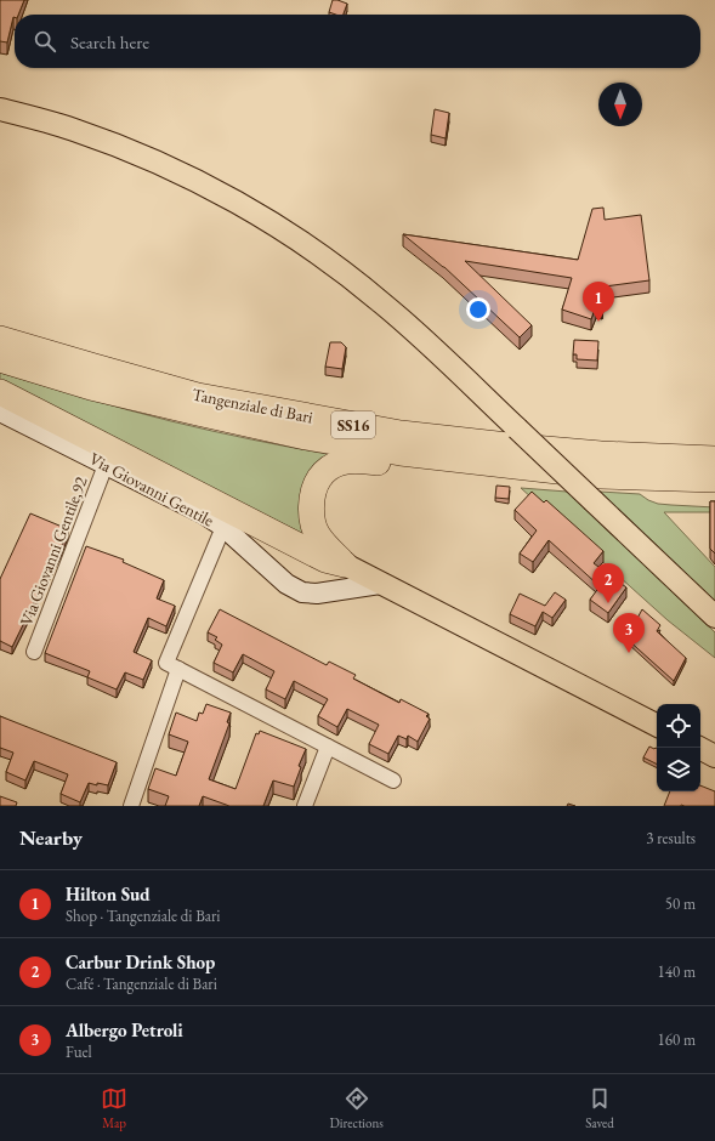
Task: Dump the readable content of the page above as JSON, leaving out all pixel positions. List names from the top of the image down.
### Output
{
  "streets": {
    "highway": ["Tangenziale di Bari", "SS16"],
    "street": ["Via Giovanni Gentile", "Via Giovanni Gentile,92"]
  },
  "crossings": [
    ["Via Giovanni Gentile", "Via Giovanni Gentile,92"]
  ],
  "north": "bottom",
  "page": {
    "search": "Search here",
    "pins": ["1", "2", "3"],
    "heading": ["Nearby", "3 results"],
    "list": [
      {
        "mark": "1",
        "name": "Hilton Sud",
        "note": "Shop · Tangenziale di Bari",
        "value": "50 m"
      },
      {
        "mark": "2",
        "name": "Carbur Drink Shop",
        "note": "Café · Tangenziale di Bari",
        "value": "140 m"
      },
      {
        "mark": "3",
        "name": "Albergo Petroli",
        "note": "Fuel",
        "value": "160 m"
      }
    ],
    "nav": ["Map", "Directions", "Saved"]
  }
}
